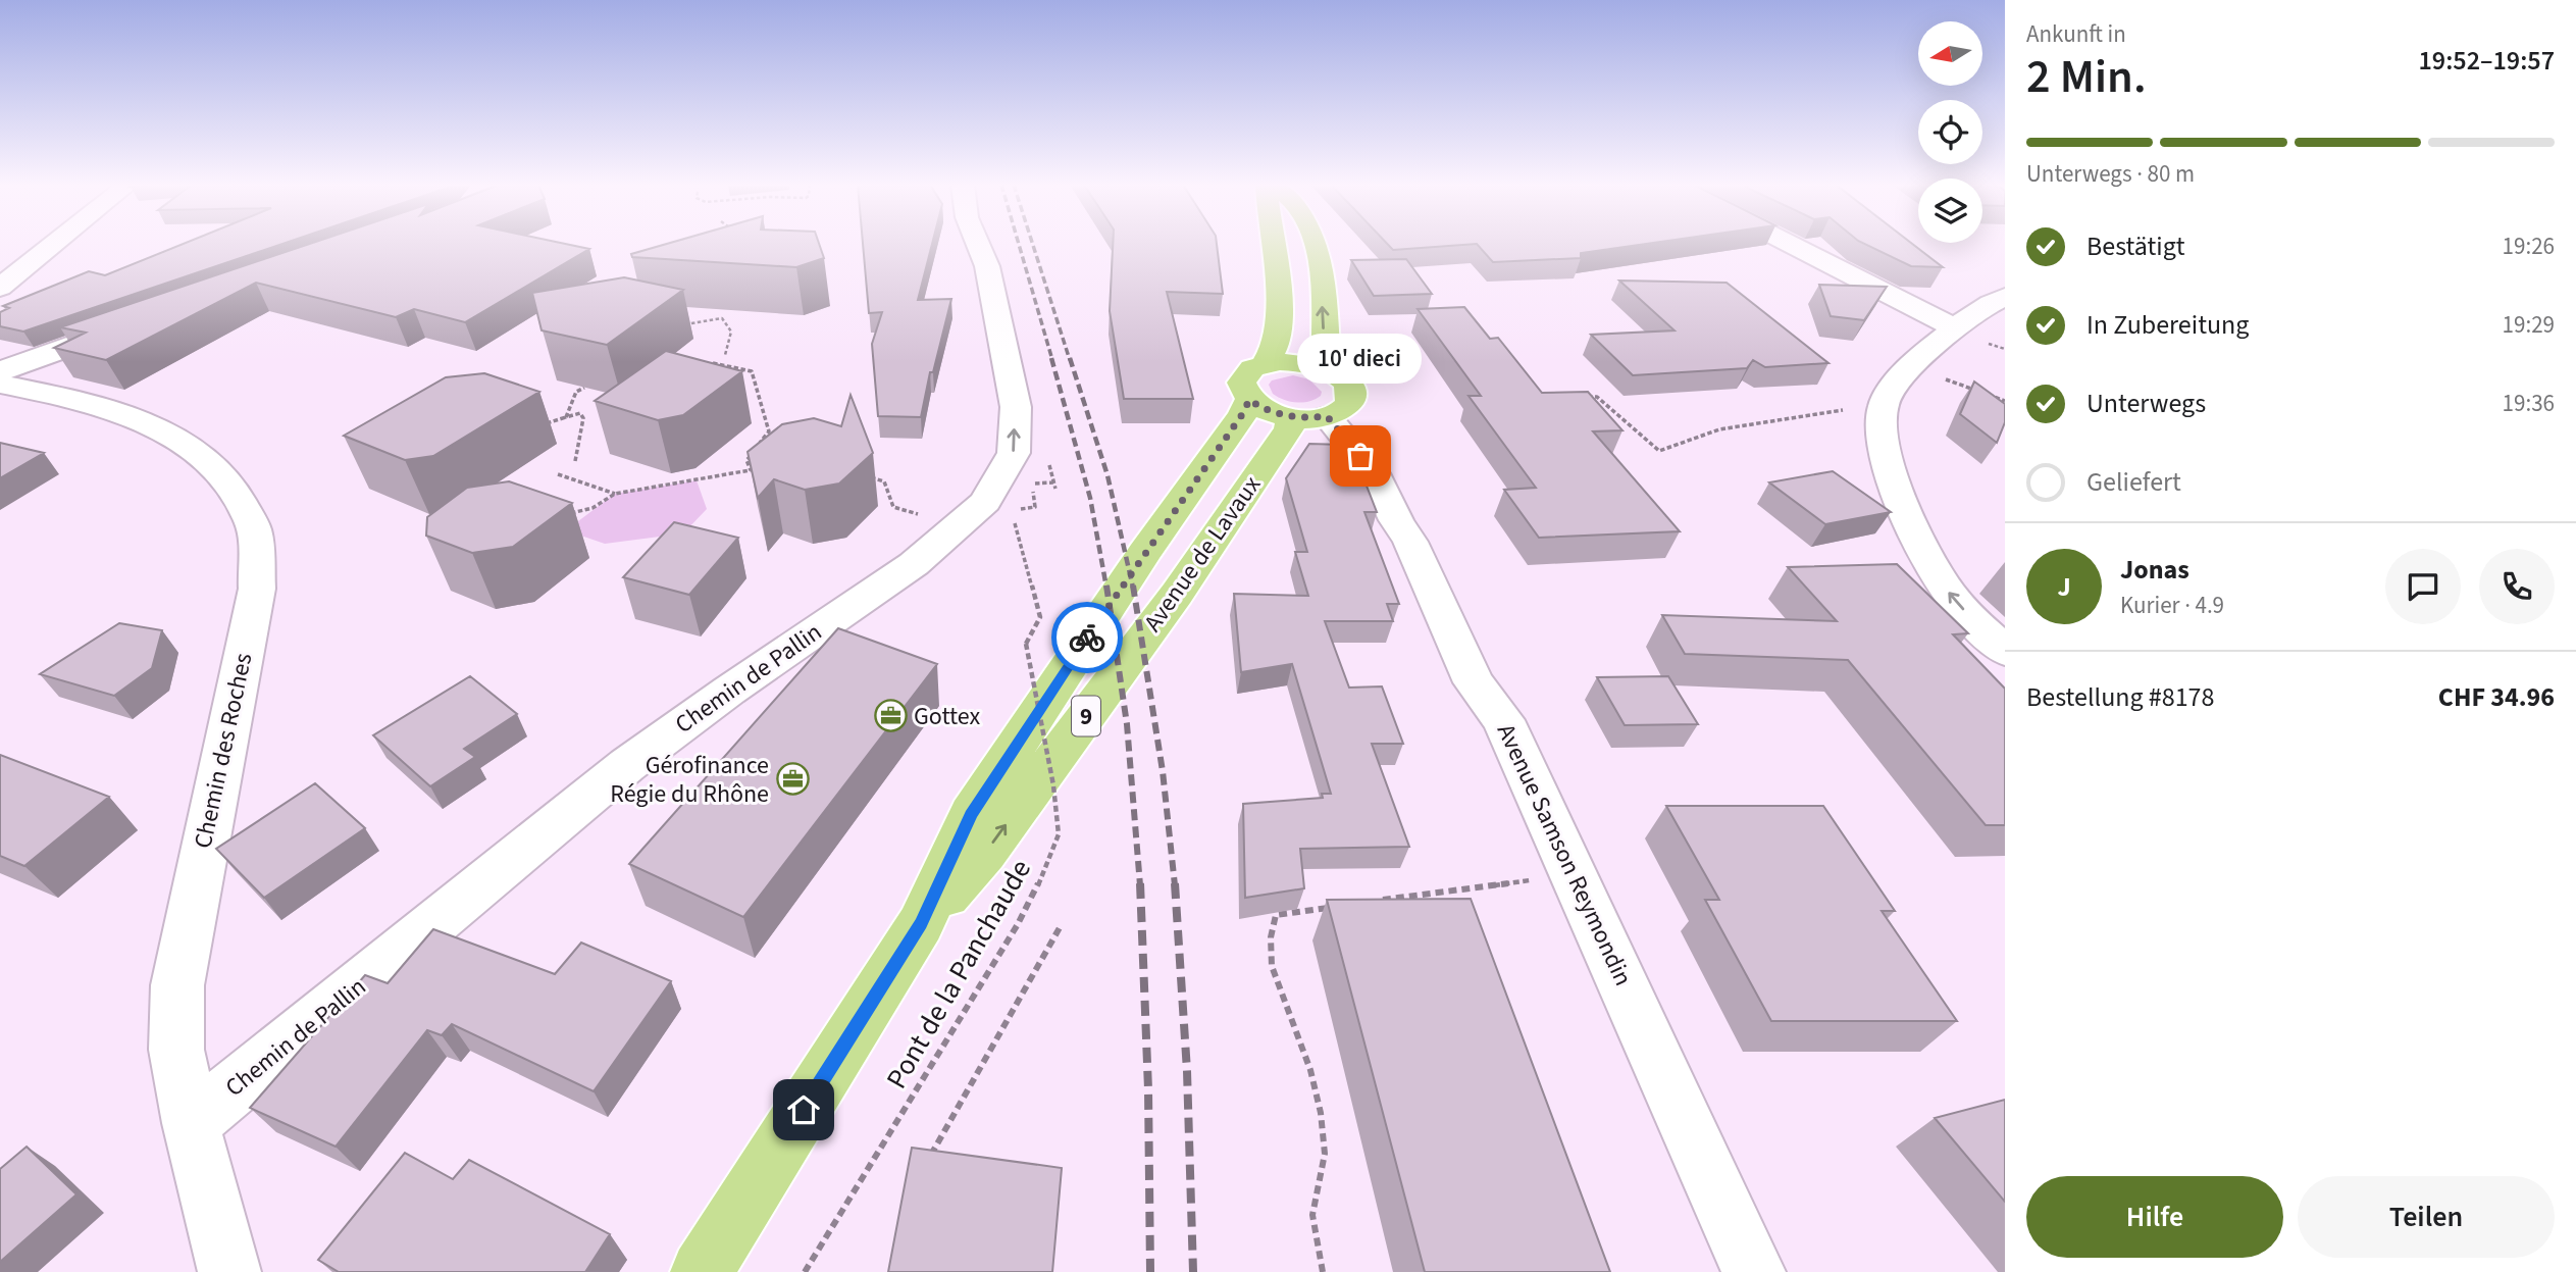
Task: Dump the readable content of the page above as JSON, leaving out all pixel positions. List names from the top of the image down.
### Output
{
  "streets": {
    "main road": ["Avenue de Lavaux", "9"],
    "street": ["Chemin de Pallin", "Chemin des Roches", "Avenue Samson Reymondin"],
    "path": ["Pont de la Panchaude"]
  },
  "crossings": [
    ["Avenue de Lavaux", "Avenue Samson Reymondin"],
    ["Chemin de Pallin", "Chemin des Roches"],
    ["Chemin de Pallin", "Pont de la Panchaude"]
  ],
  "places": {
    "other": ["10' dieci"],
    "office": ["Gottex", "Gérofinance Régie du Rhône"]
  },
  "north": "left",
  "page": {
    "heading": ["2 Min.", "Ankunft in", "19:52–19:57"],
    "panel": [
      "Jonas",
      "Kurier · 4.9",
      "Bestellung #8178",
      "CHF 34.96"
    ],
    "bar": "Unterwegs · 80 m",
    "list": [
      ["Bestätigt", "19:26"],
      ["In Zubereitung", "19:29"],
      ["Unterwegs", "19:36"],
      "Geliefert"
    ],
    "bubble": "10' dieci",
    "round": "J",
    "buttons": ["Hilfe", "Teilen"]
  }
}
